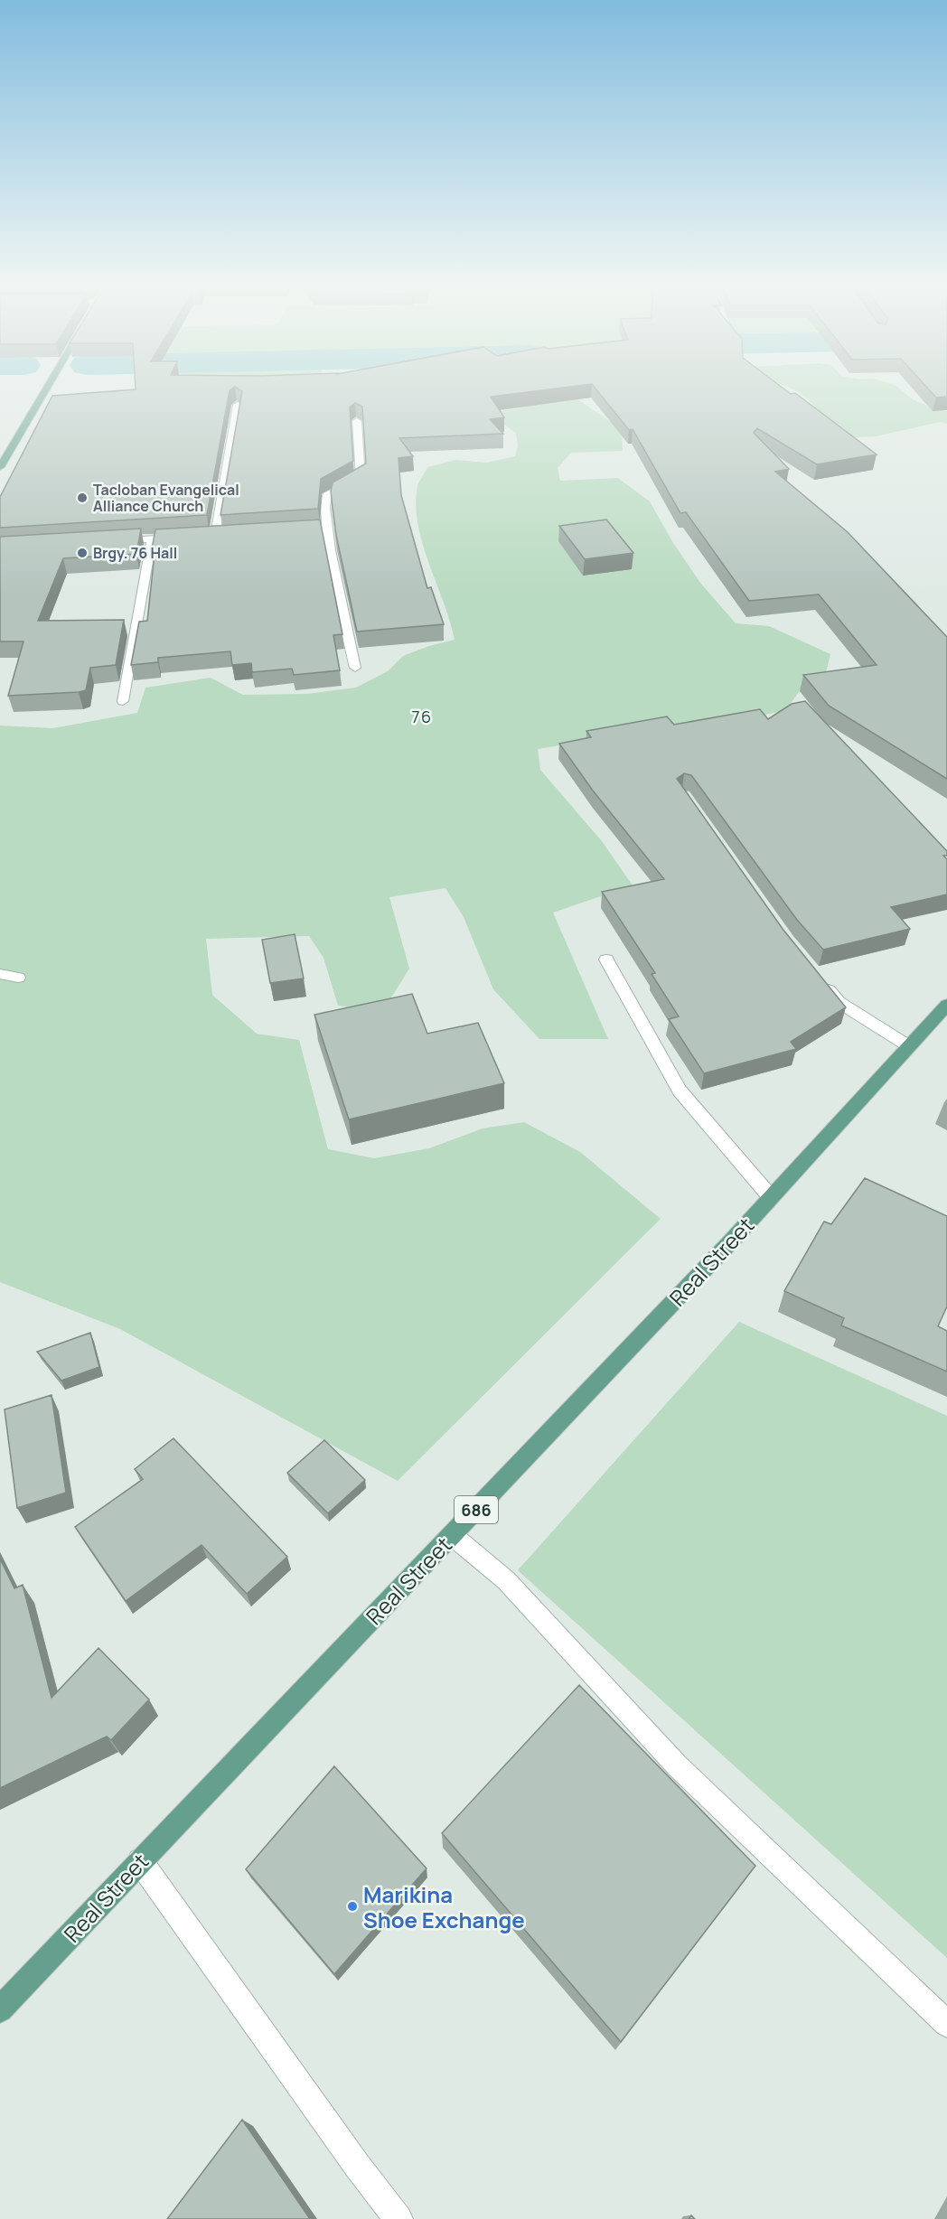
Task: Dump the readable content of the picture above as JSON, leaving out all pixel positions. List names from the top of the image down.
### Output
{
  "streets": {
    "main road": ["Real Street", "686"]
  },
  "districts": ["76"],
  "places": ["Tacloban Evangelical Alliance Church", "Brgy. 76 Hall", "Marikina Shoe Exchange"]
}
